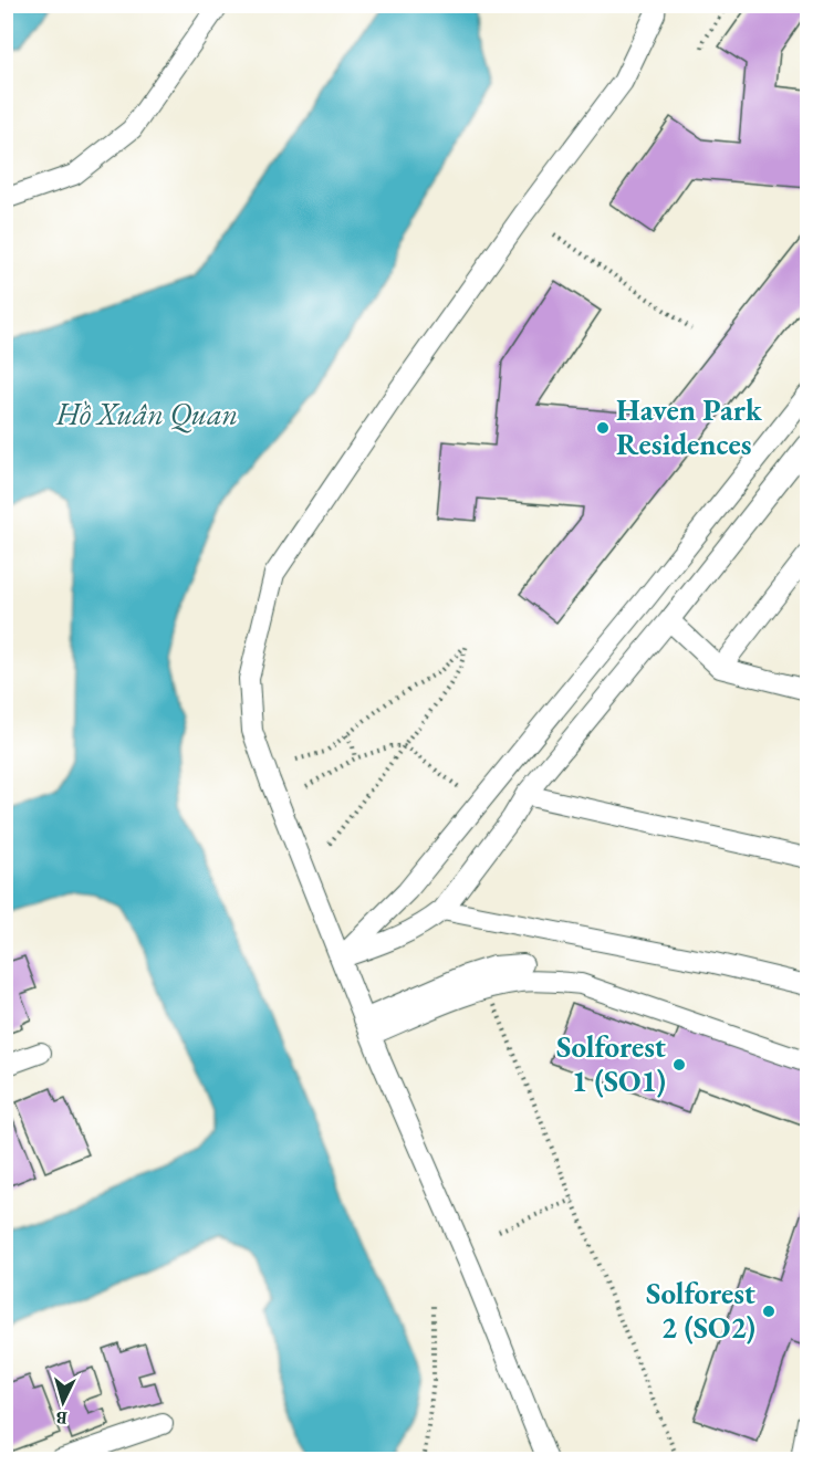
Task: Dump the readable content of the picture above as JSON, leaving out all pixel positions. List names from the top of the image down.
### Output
{
  "water": ["Hồ Xuân Quan"],
  "places": ["Haven Park Residences", "Solforest 1 (SO1)", "Solforest 2 (SO2)"],
  "north": "bottom"
}
